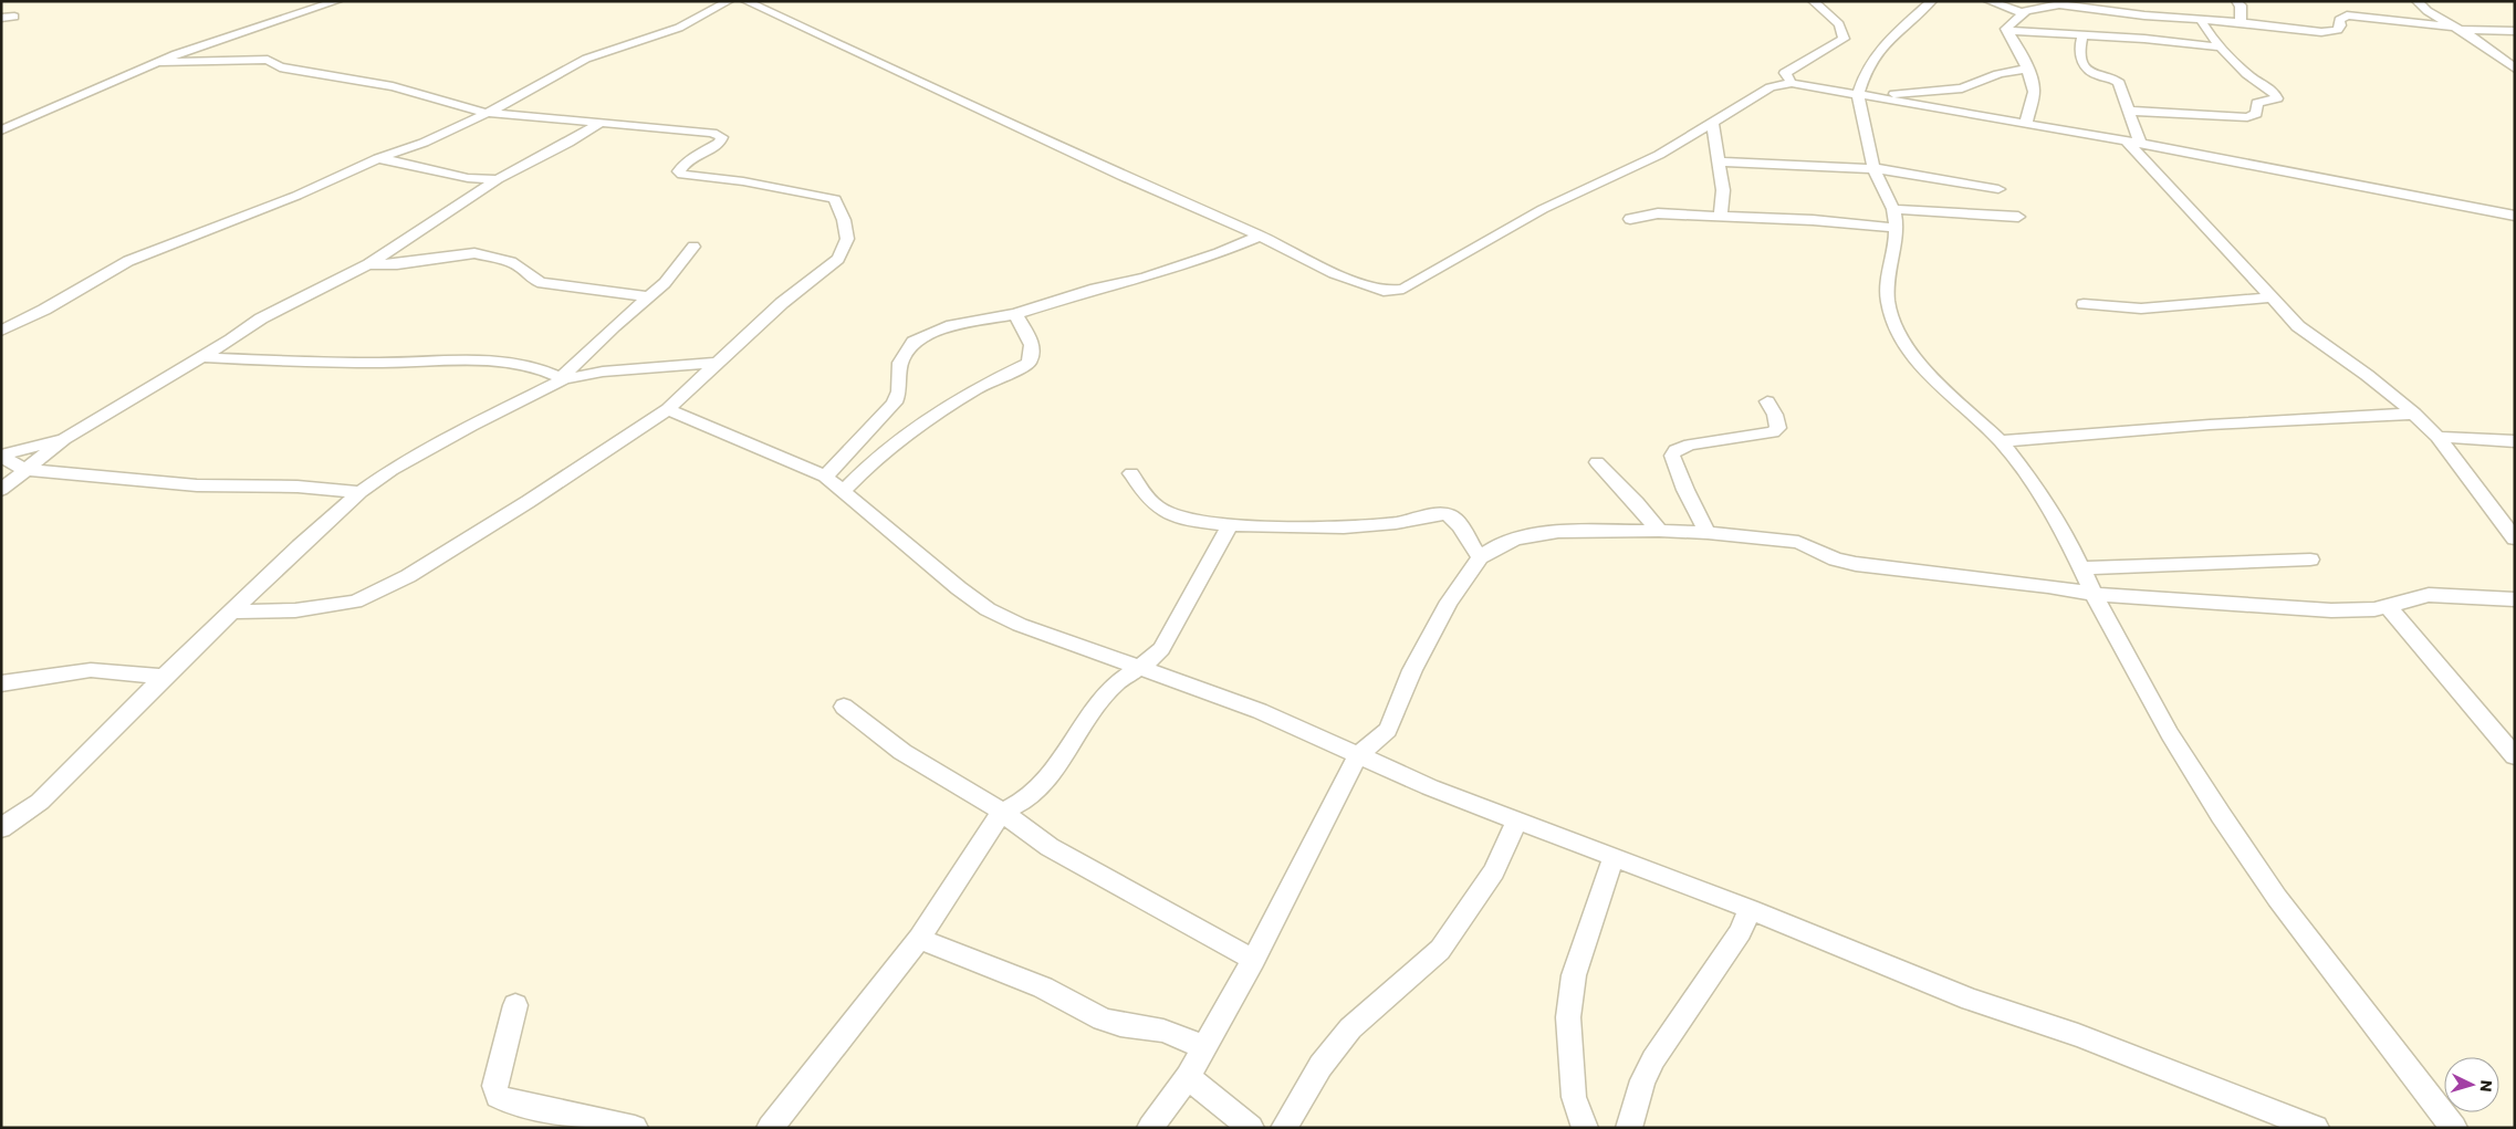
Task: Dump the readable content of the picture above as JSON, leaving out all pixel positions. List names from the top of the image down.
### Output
{
  "north": "right"
}
